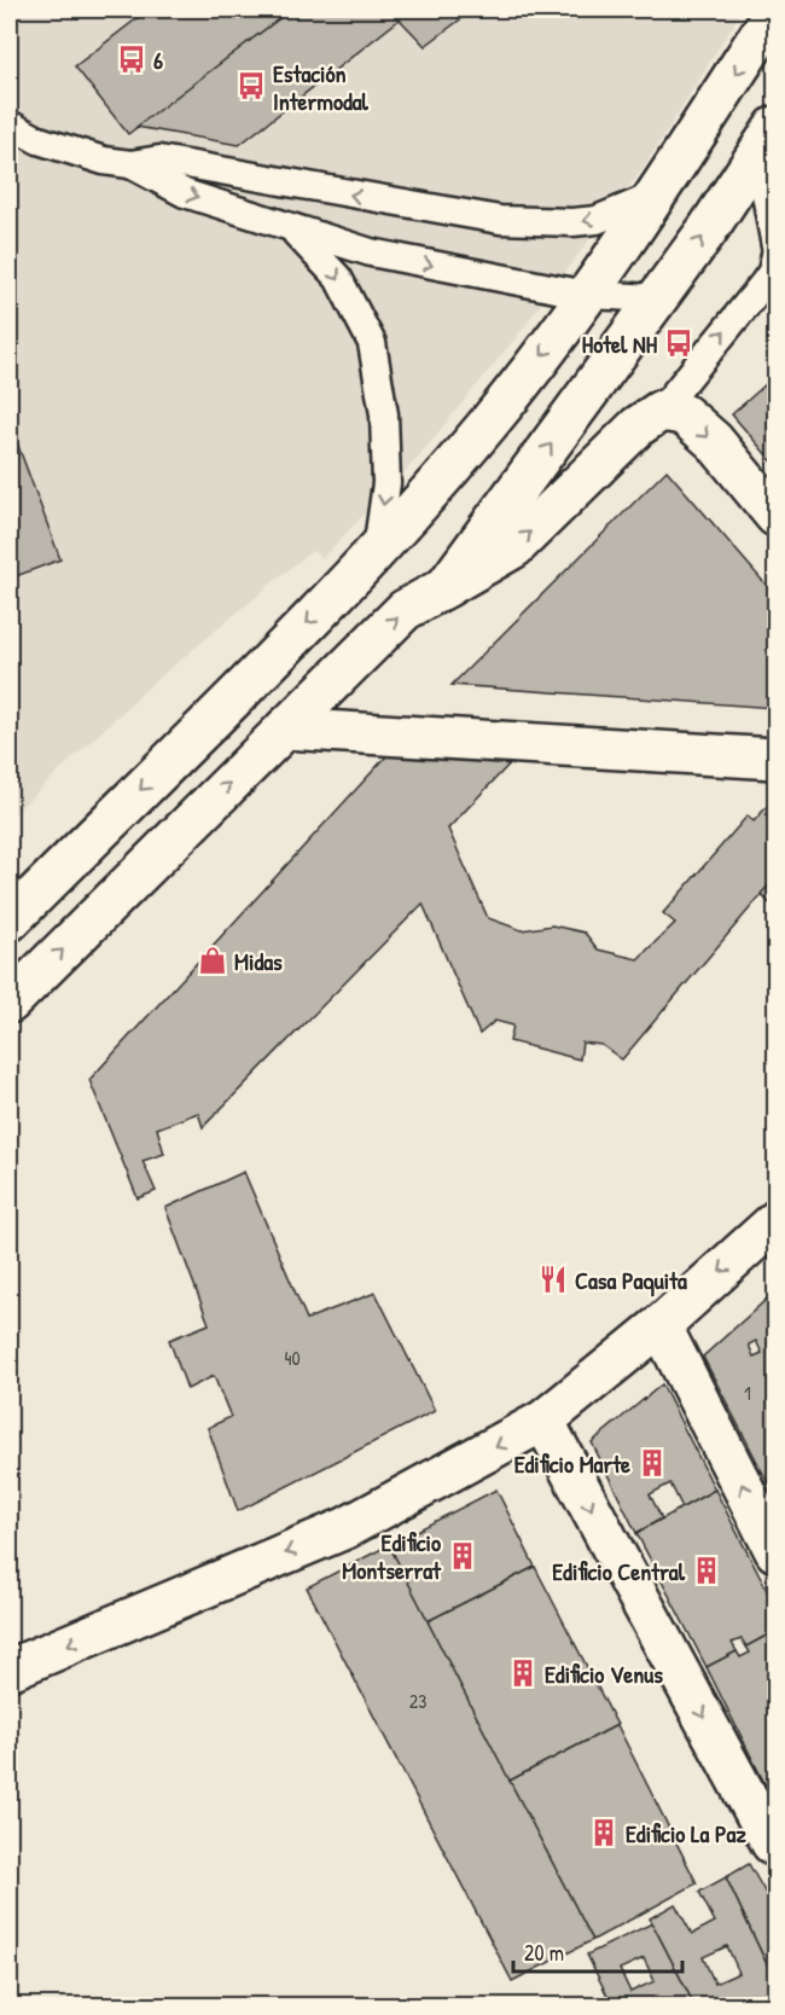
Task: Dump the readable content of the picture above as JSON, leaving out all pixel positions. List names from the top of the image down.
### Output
{
  "places": {
    "bus stop": ["6", "Estación Intermodal", "Hotel NH"],
    "shop": ["Midas"],
    "restaurant": ["Casa Paquita"],
    "building": [
      "Edificio Marte",
      "Edificio Montserrat",
      "Edificio Central",
      "Edificio Venus",
      "Edificio La Paz"
    ]
  },
  "house_numbers": ["40", "1", "23"],
  "scale_bar": "20 m"
}
